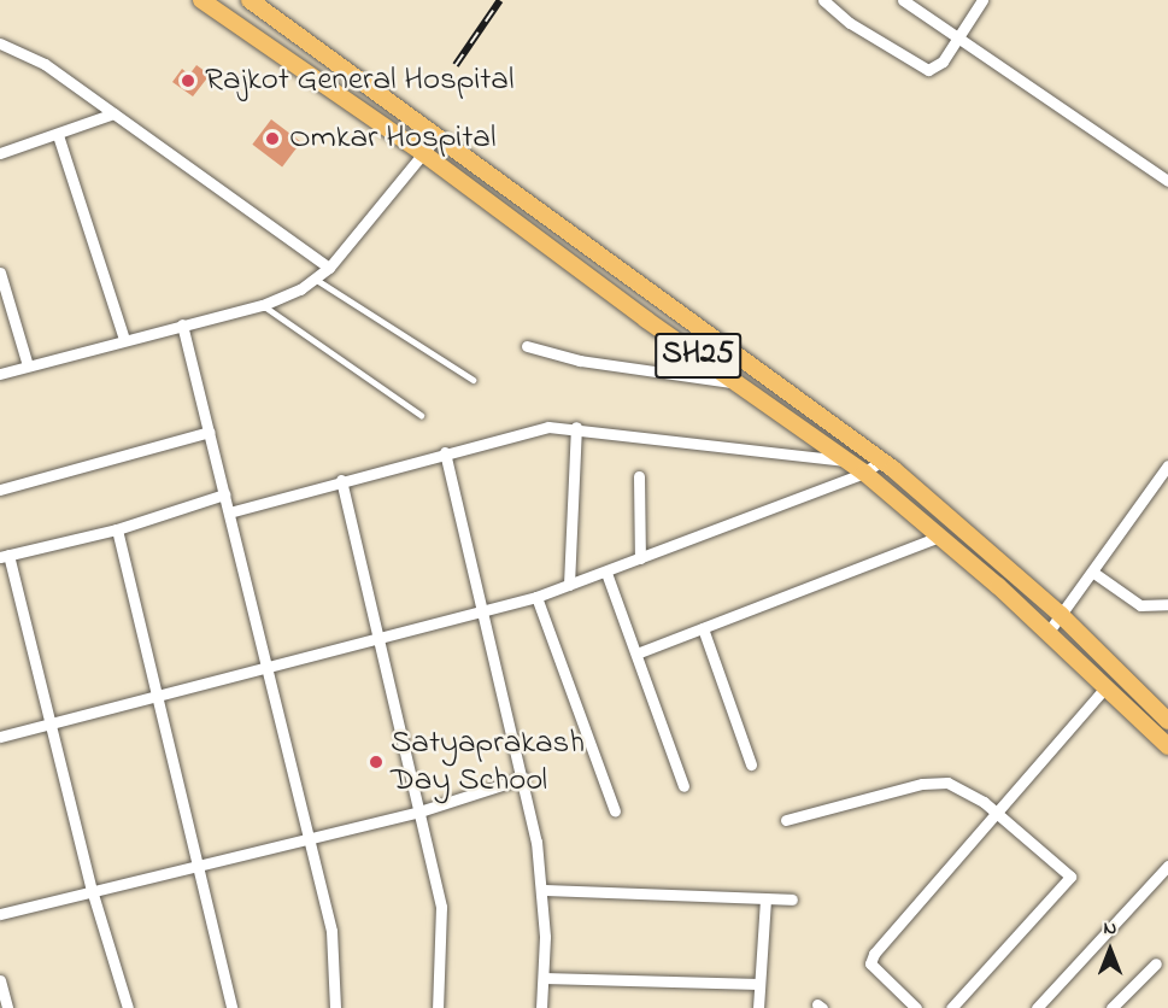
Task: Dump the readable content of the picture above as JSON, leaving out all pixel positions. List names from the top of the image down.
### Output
{
  "streets": {
    "main road": ["SH25"]
  },
  "places": ["Rajkot General Hospital", "Omkar Hospital", "Satyaprakash Day School"],
  "north": "top"
}
